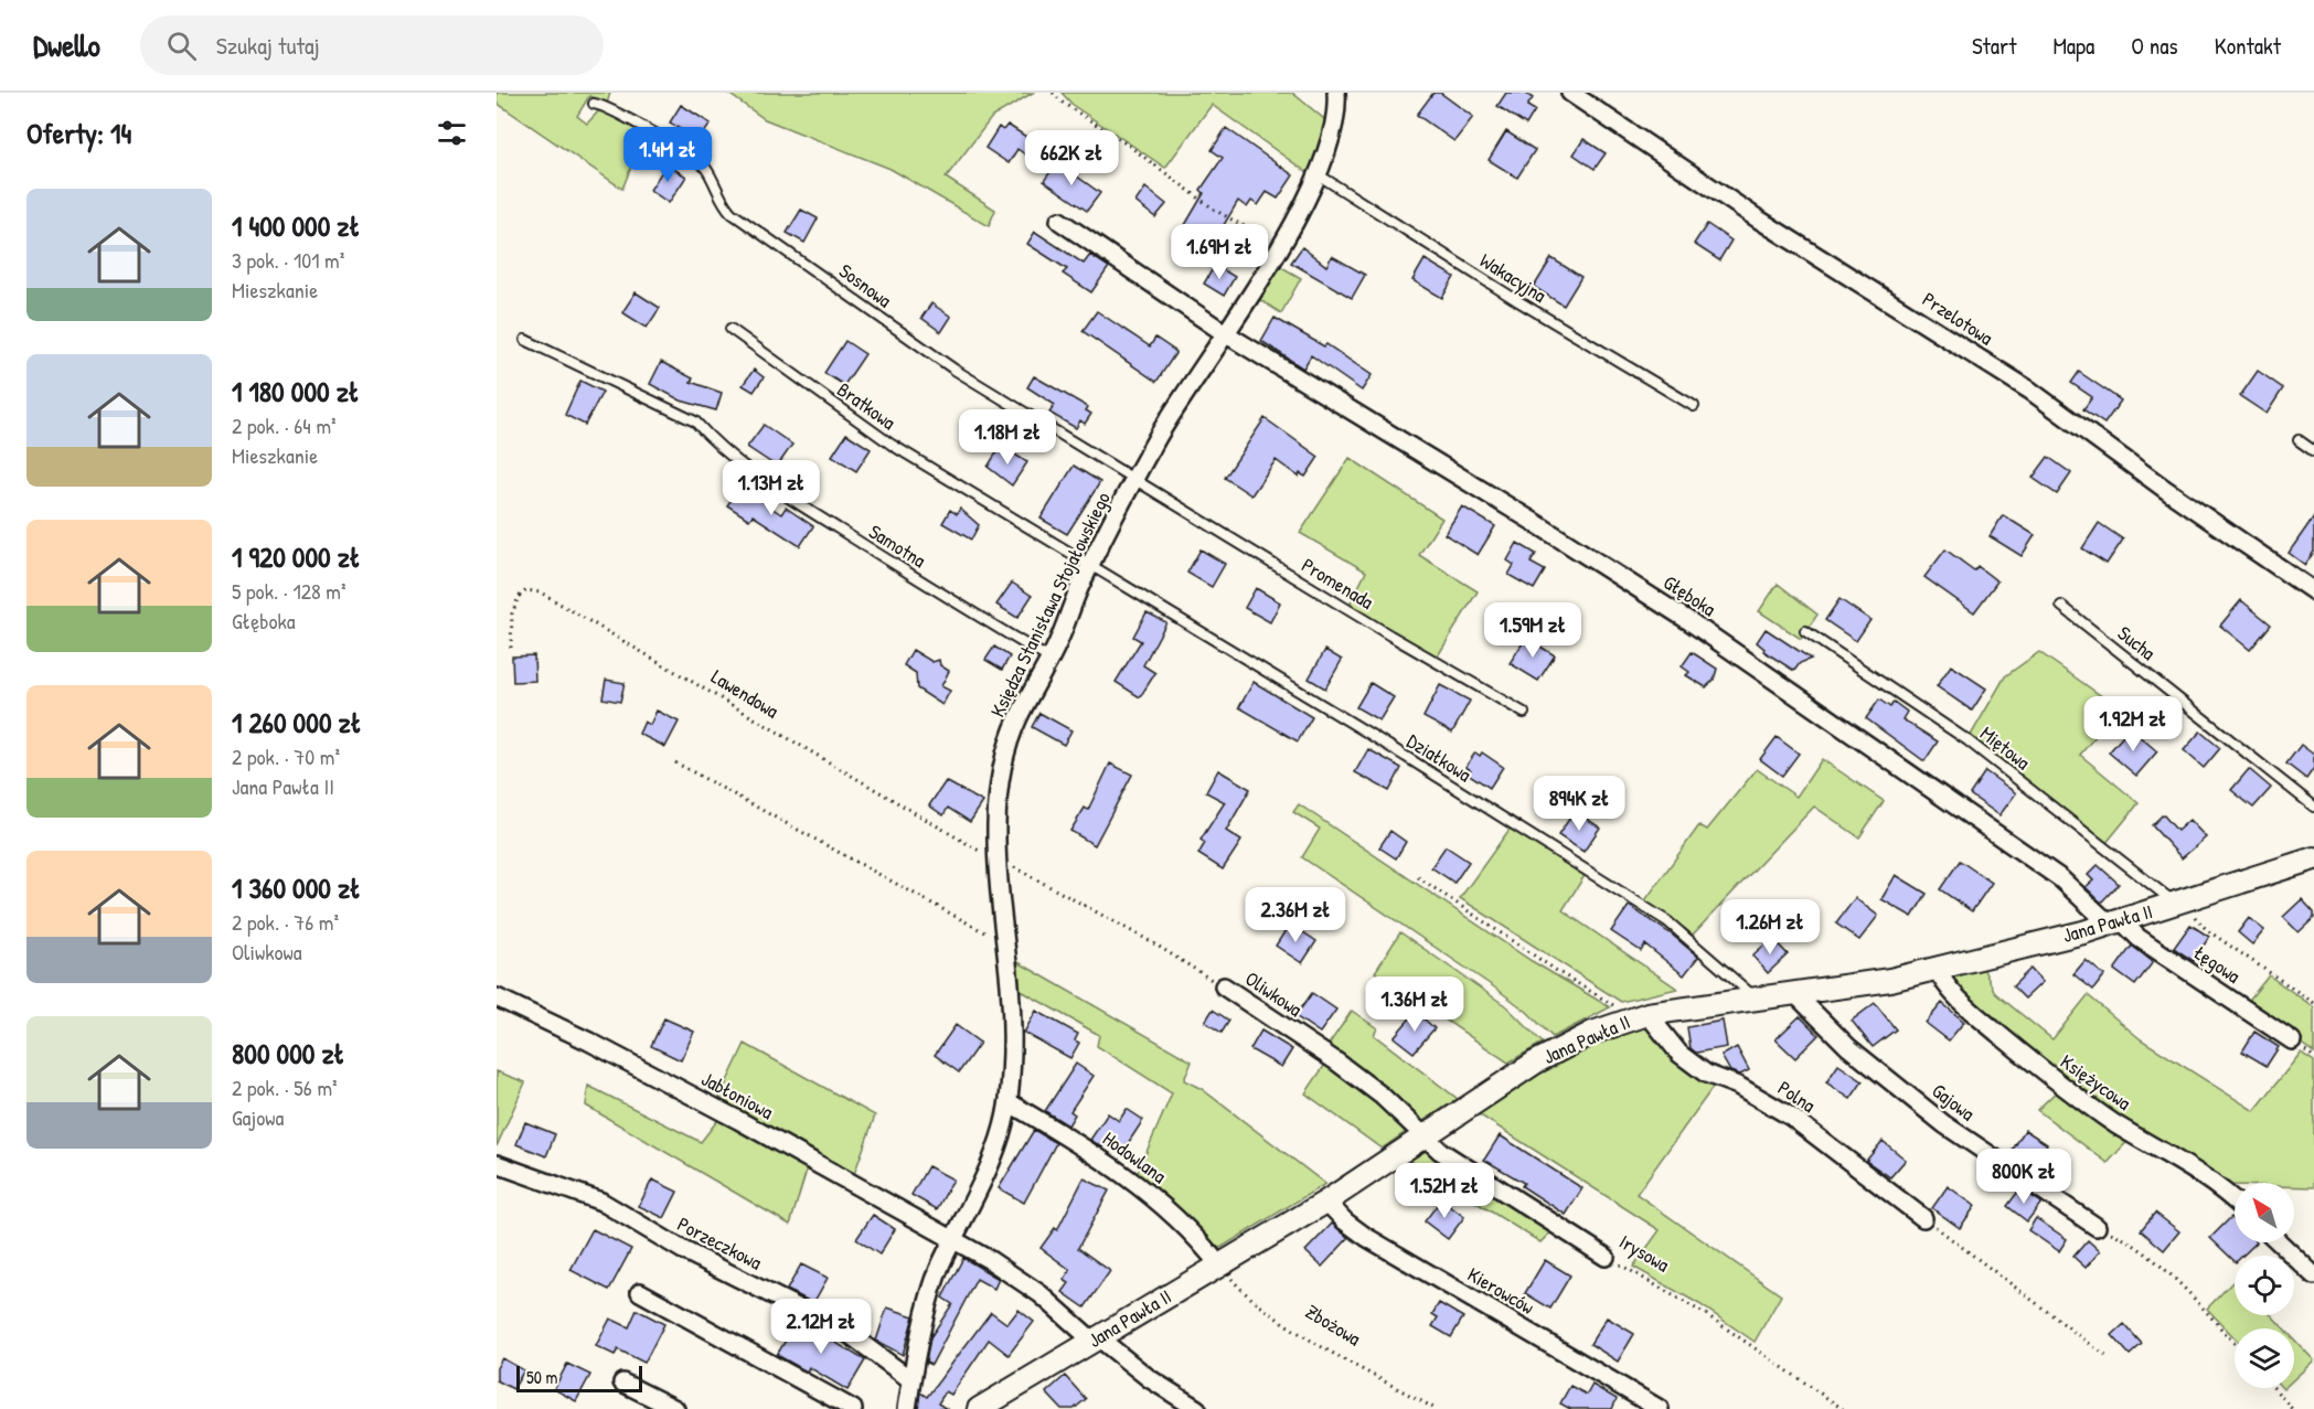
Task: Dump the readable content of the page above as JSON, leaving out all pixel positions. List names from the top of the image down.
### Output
{
  "streets": {
    "street": [
      "Przelotowa",
      "Głęboka",
      "Księdza Stanisława Stojałowskiego",
      "Jana Pawła II",
      "Łęgowa",
      "Oliwkowa",
      "Księżycowa",
      "Jabłoniowa",
      "Polna",
      "Gajowa",
      "Hodowlana",
      "Porzeczkowa",
      "Irysowa",
      "Kierowców"
    ],
    "lane": [
      "Wakacyjna",
      "Sosnowa",
      "Bratkowa",
      "Samotna",
      "Promenada",
      "Sucha",
      "Miętowa",
      "Działkowa"
    ],
    "path": ["Lawendowa", "Zbożowa"]
  },
  "crossings": [
    ["Wakacyjna", "Księdza Stanisława Stojałowskiego"],
    ["Sosnowa", "Promenada"],
    ["Sosnowa", "Księdza Stanisława Stojałowskiego"],
    ["Bratkowa", "Księdza Stanisława Stojałowskiego"],
    ["Bratkowa", "Działkowa"],
    ["Samotna", "Księdza Stanisława Stojałowskiego"],
    ["Promenada", "Księdza Stanisława Stojałowskiego"],
    ["Głęboka", "Księdza Stanisława Stojałowskiego"],
    ["Głęboka", "Jana Pawła II"],
    ["Głęboka", "Łęgowa"],
    ["Księdza Stanisława Stojałowskiego", "Lawendowa"],
    ["Księdza Stanisława Stojałowskiego", "Działkowa"],
    ["Księdza Stanisława Stojałowskiego", "Jabłoniowa"],
    ["Księdza Stanisława Stojałowskiego", "Hodowlana"],
    ["Księdza Stanisława Stojałowskiego", "Porzeczkowa"],
    ["Miętowa", "Jana Pawła II"],
    ["Działkowa", "Jana Pawła II"],
    ["Jana Pawła II", "Łęgowa"],
    ["Jana Pawła II", "Oliwkowa"],
    ["Jana Pawła II", "Księżycowa"],
    ["Jana Pawła II", "Jabłoniowa"],
    ["Jana Pawła II", "Polna"],
    ["Jana Pawła II", "Gajowa"],
    ["Jana Pawła II", "Hodowlana"],
    ["Jana Pawła II", "Irysowa"],
    ["Jana Pawła II", "Kierowców"],
    ["Jana Pawła II", "Zbożowa"],
    ["Oliwkowa", "Irysowa"],
    ["Hodowlana", "Zbożowa"]
  ],
  "scale_bar": "50 m",
  "north": "top left",
  "page": {
    "header": "Dwello",
    "search": "Szukaj tutaj",
    "nav": [
      "Start",
      "Mapa",
      "O nas",
      "Kontakt"
    ],
    "heading": "Oferty: 14",
    "price": [
      "1.4M zł",
      "662K zł",
      "1.69M zł",
      "1.18M zł",
      "1.13M zł",
      "1.59M zł",
      "1.92M zł",
      "894K zł",
      "2.36M zł",
      "1.26M zł",
      "1.36M zł",
      "800K zł",
      "1.52M zł",
      "2.12M zł"
    ],
    "list": [
      {
        "name": "1 400 000 zł",
        "note": "3 pok. · 101 m² · Mieszkanie"
      },
      {
        "name": "1 180 000 zł",
        "note": "2 pok. · 64 m² · Mieszkanie"
      },
      {
        "name": "1 920 000 zł",
        "note": "5 pok. · 128 m² · Głęboka"
      },
      {
        "name": "1 260 000 zł",
        "note": "2 pok. · 70 m² · Jana Pawła II"
      },
      {
        "name": "1 360 000 zł",
        "note": "2 pok. · 76 m² · Oliwkowa"
      },
      {
        "name": "800 000 zł",
        "note": "2 pok. · 56 m² · Gajowa"
      }
    ],
    "scale": "50 m"
  }
}
